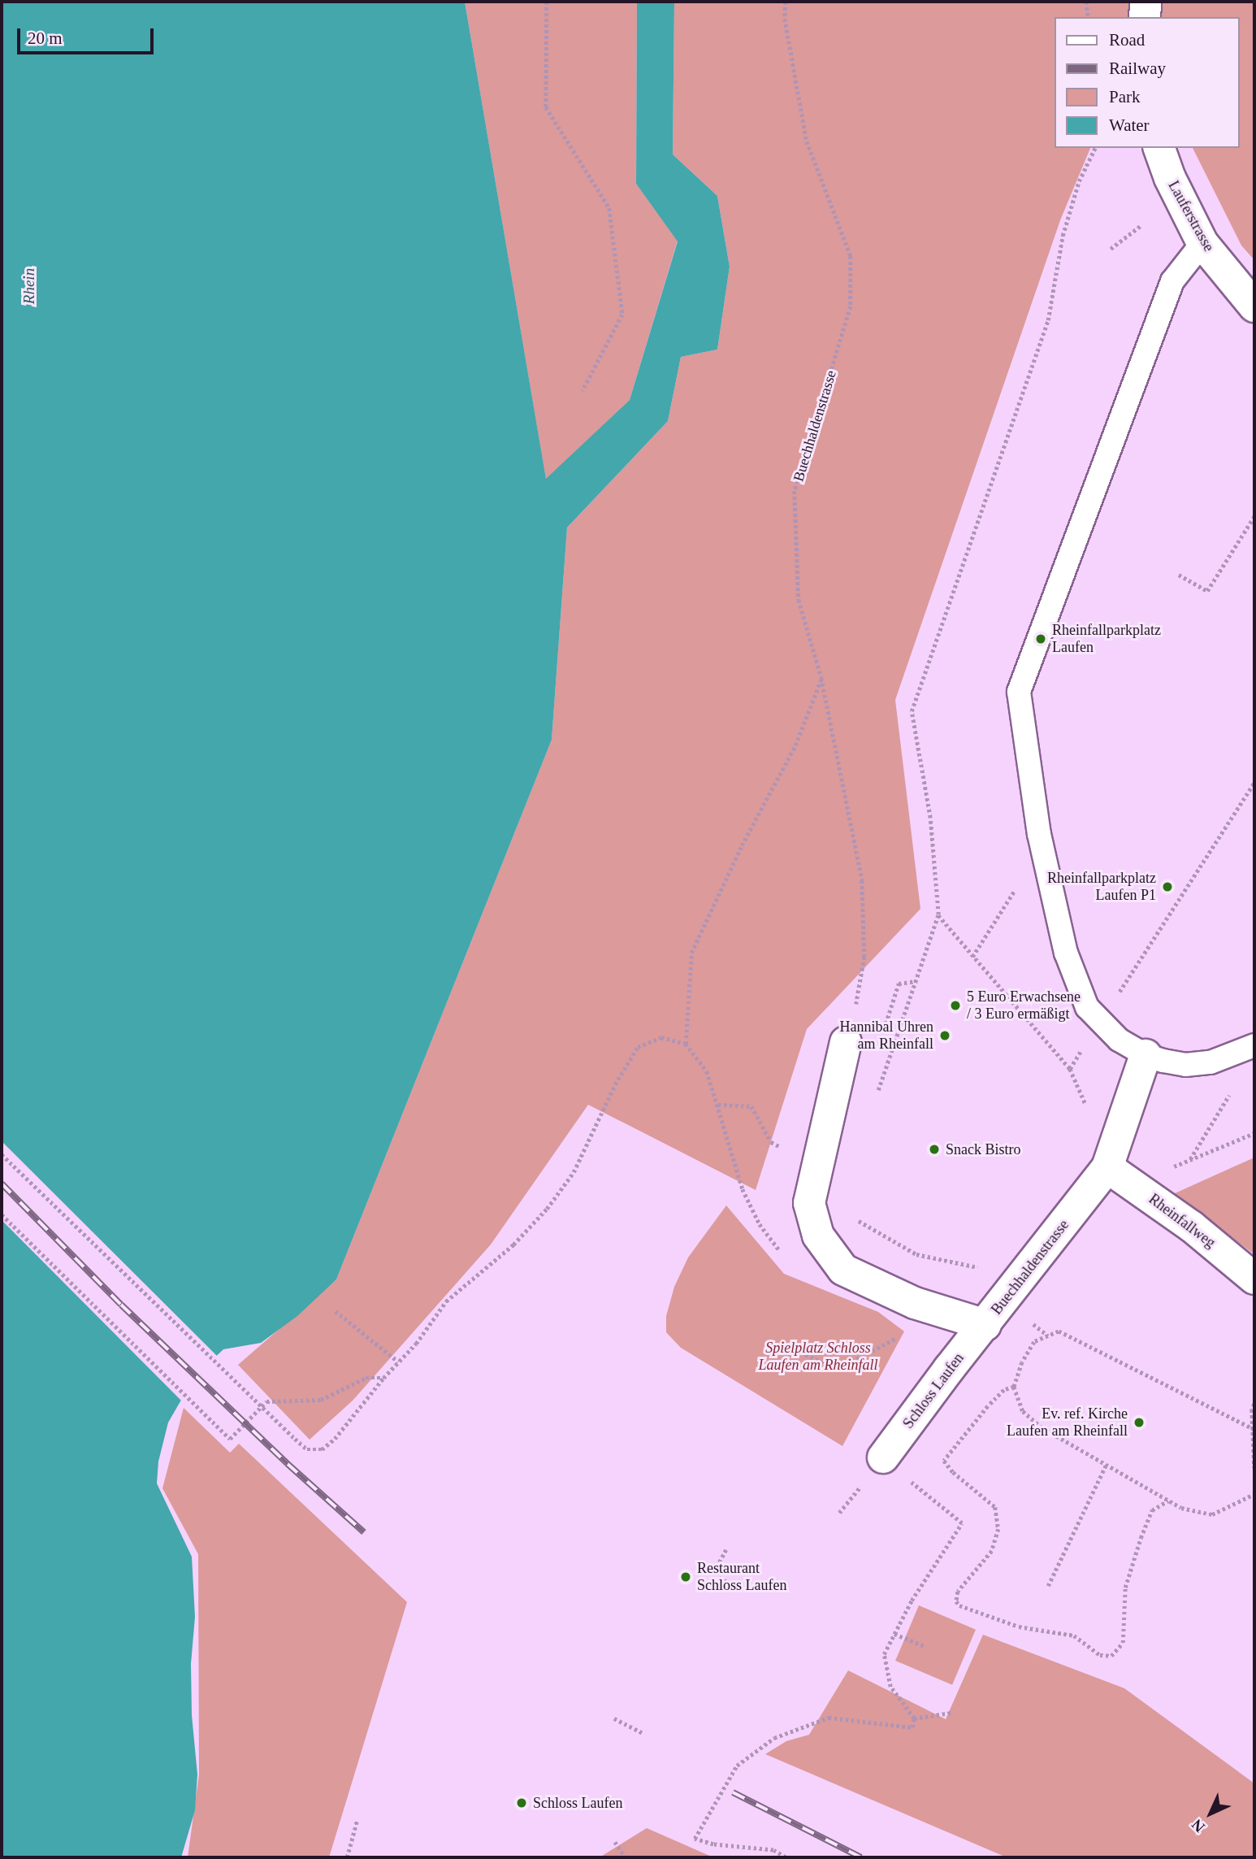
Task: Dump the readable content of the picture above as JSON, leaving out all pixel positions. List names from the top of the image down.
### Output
{
  "streets": {
    "street": [
      "Lauferstrasse",
      "Buechhaldenstrasse",
      "Rheinfallweg",
      "Schloss Laufen"
    ]
  },
  "crossings": [
    ["Buechhaldenstrasse", "Rheinfallweg"],
    ["Buechhaldenstrasse", "Schloss Laufen"]
  ],
  "water": ["Rhein"],
  "parks": ["Spielplatz Schloss Laufen am Rheinfall"],
  "places": [
    "Rheinfallparkplatz Laufen",
    "Rheinfallparkplatz Laufen P1",
    "5 Euro Erwachsene / 3 Euro ermäßigt",
    "Hannibal Uhren am Rheinfall",
    "Snack Bistro",
    "Ev. ref. Kirche Laufen am Rheinfall",
    "Restaurant Schloss Laufen",
    "Schloss Laufen"
  ],
  "legend": [
    "Road",
    "Railway",
    "Park",
    "Water"
  ],
  "scale_bar": "20 m",
  "north": "bottom left"
}
